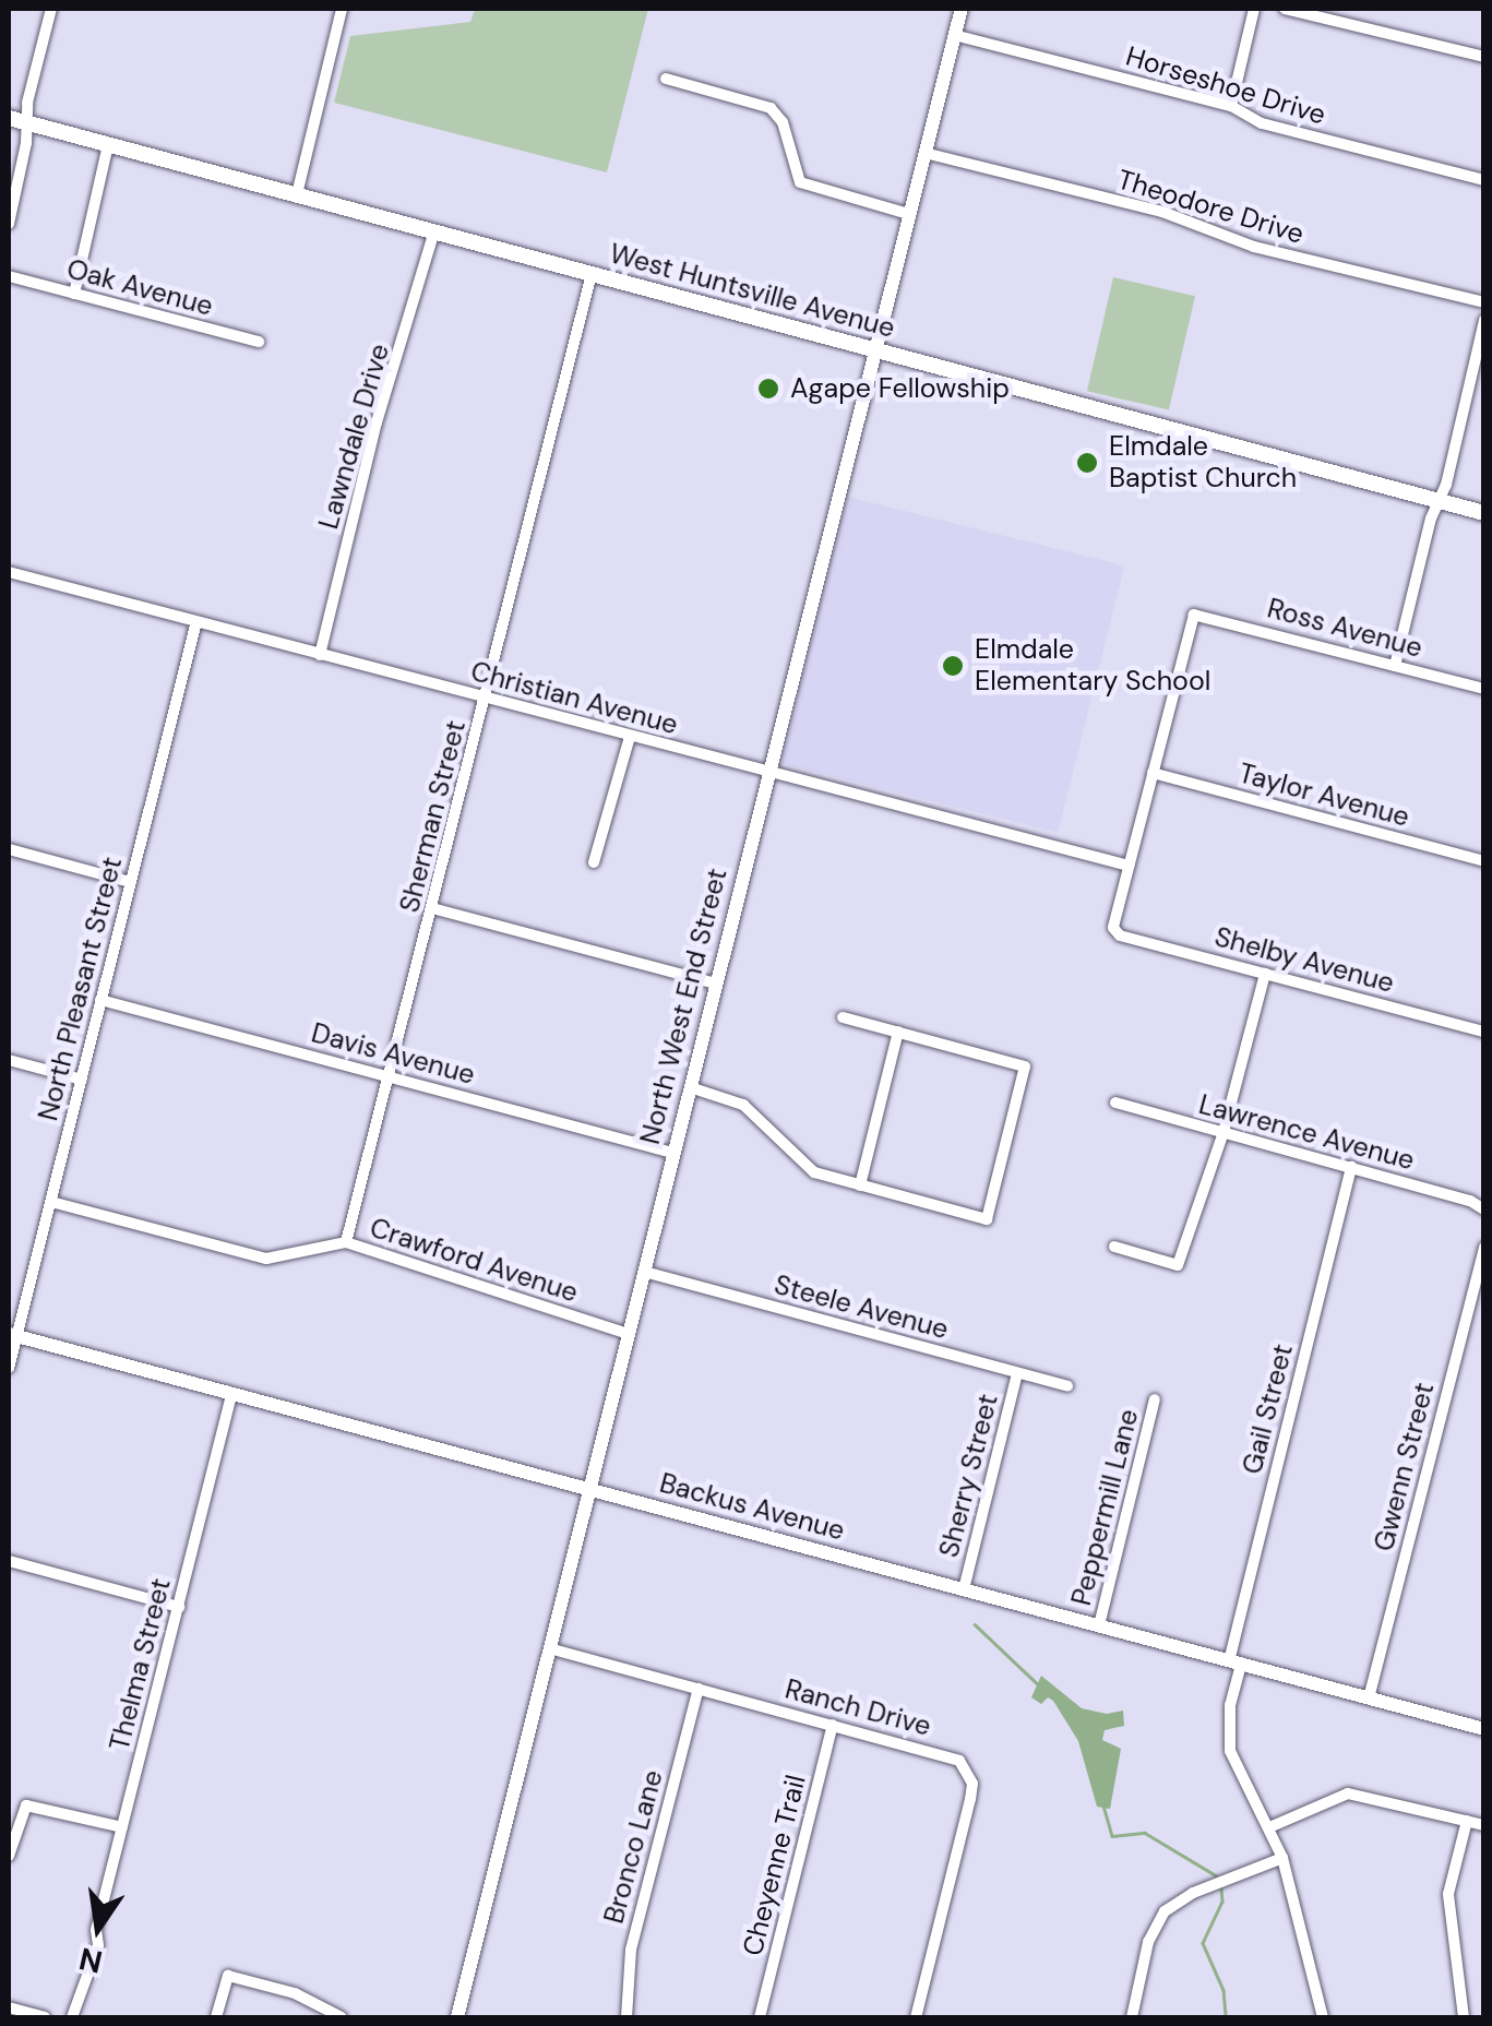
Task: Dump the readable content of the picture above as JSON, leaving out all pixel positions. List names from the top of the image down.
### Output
{
  "streets": {
    "main road": ["West Huntsville Avenue"],
    "street": [
      "Horseshoe Drive",
      "Theodore Drive",
      "Oak Avenue",
      "Lawndale Drive",
      "Ross Avenue",
      "Christian Avenue",
      "Taylor Avenue",
      "Sherman Street",
      "Shelby Avenue",
      "North Pleasant Street",
      "North West End Street",
      "Davis Avenue",
      "Lawrence Avenue",
      "Crawford Avenue",
      "Steele Avenue",
      "Gail Street",
      "Gwenn Street",
      "Sherry Street",
      "Backus Avenue",
      "Peppermill Lane",
      "Thelma Street",
      "Ranch Drive",
      "Bronco Lane",
      "Cheyenne Trail"
    ]
  },
  "crossings": [
    ["Horseshoe Drive", "North West End Street"],
    ["Theodore Drive", "North West End Street"],
    ["West Huntsville Avenue", "Lawndale Drive"],
    ["West Huntsville Avenue", "Sherman Street"],
    ["West Huntsville Avenue", "North West End Street"],
    ["Lawndale Drive", "Christian Avenue"],
    ["Ross Avenue", "Taylor Avenue"],
    ["Christian Avenue", "Sherman Street"],
    ["Christian Avenue", "Shelby Avenue"],
    ["Christian Avenue", "North Pleasant Street"],
    ["Christian Avenue", "North West End Street"],
    ["Sherman Street", "Davis Avenue"],
    ["Sherman Street", "Crawford Avenue"],
    ["North Pleasant Street", "Davis Avenue"],
    ["North Pleasant Street", "Crawford Avenue"],
    ["North Pleasant Street", "Backus Avenue"],
    ["North West End Street", "Davis Avenue"],
    ["North West End Street", "Crawford Avenue"],
    ["North West End Street", "Steele Avenue"],
    ["North West End Street", "Backus Avenue"],
    ["North West End Street", "Ranch Drive"],
    ["Lawrence Avenue", "Gail Street"],
    ["Steele Avenue", "Sherry Street"],
    ["Gail Street", "Backus Avenue"],
    ["Gwenn Street", "Backus Avenue"],
    ["Sherry Street", "Backus Avenue"],
    ["Backus Avenue", "Peppermill Lane"],
    ["Backus Avenue", "Thelma Street"],
    ["Ranch Drive", "Bronco Lane"],
    ["Ranch Drive", "Cheyenne Trail"]
  ],
  "places": ["Agape Fellowship", "Elmdale Baptist Church", "Elmdale Elementary School"],
  "north": "bottom"
}
